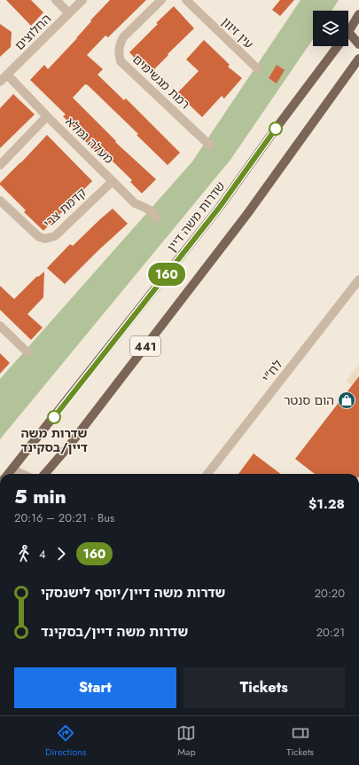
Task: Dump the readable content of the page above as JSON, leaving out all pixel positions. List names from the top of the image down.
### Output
{
  "streets": {
    "main road": ["שדרות משה דיין", "441"],
    "street": [
      "החלוצים",
      "עין זיוון",
      "רמת מגשימים",
      "מעלה גמלא",
      "קדמת צבי",
      "לח\"י"
    ]
  },
  "crossings": [
    ["החלוצים", "מעלה גמלא"],
    ["מעלה גמלא", "קדמת צבי"]
  ],
  "places": {
    "shop": ["הום סנטר"],
    "other": ["שדרות משה דיין/בסקינד"]
  },
  "lines": ["bus line 160"],
  "page": {
    "on_map": "160",
    "heading": ["5 min", "20:16 – 20:21 · Bus", "$1.28"],
    "legs": ["4", "160"],
    "list": [
      {
        "name": "שדרות משה דיין/יוסף לישנסקי",
        "value": "20:20"
      },
      {
        "name": "שדרות משה דיין/בסקינד",
        "value": "20:21"
      }
    ],
    "buttons": ["Start", "Tickets"],
    "tabs": ["Directions", "Map", "Tickets"]
  }
}
